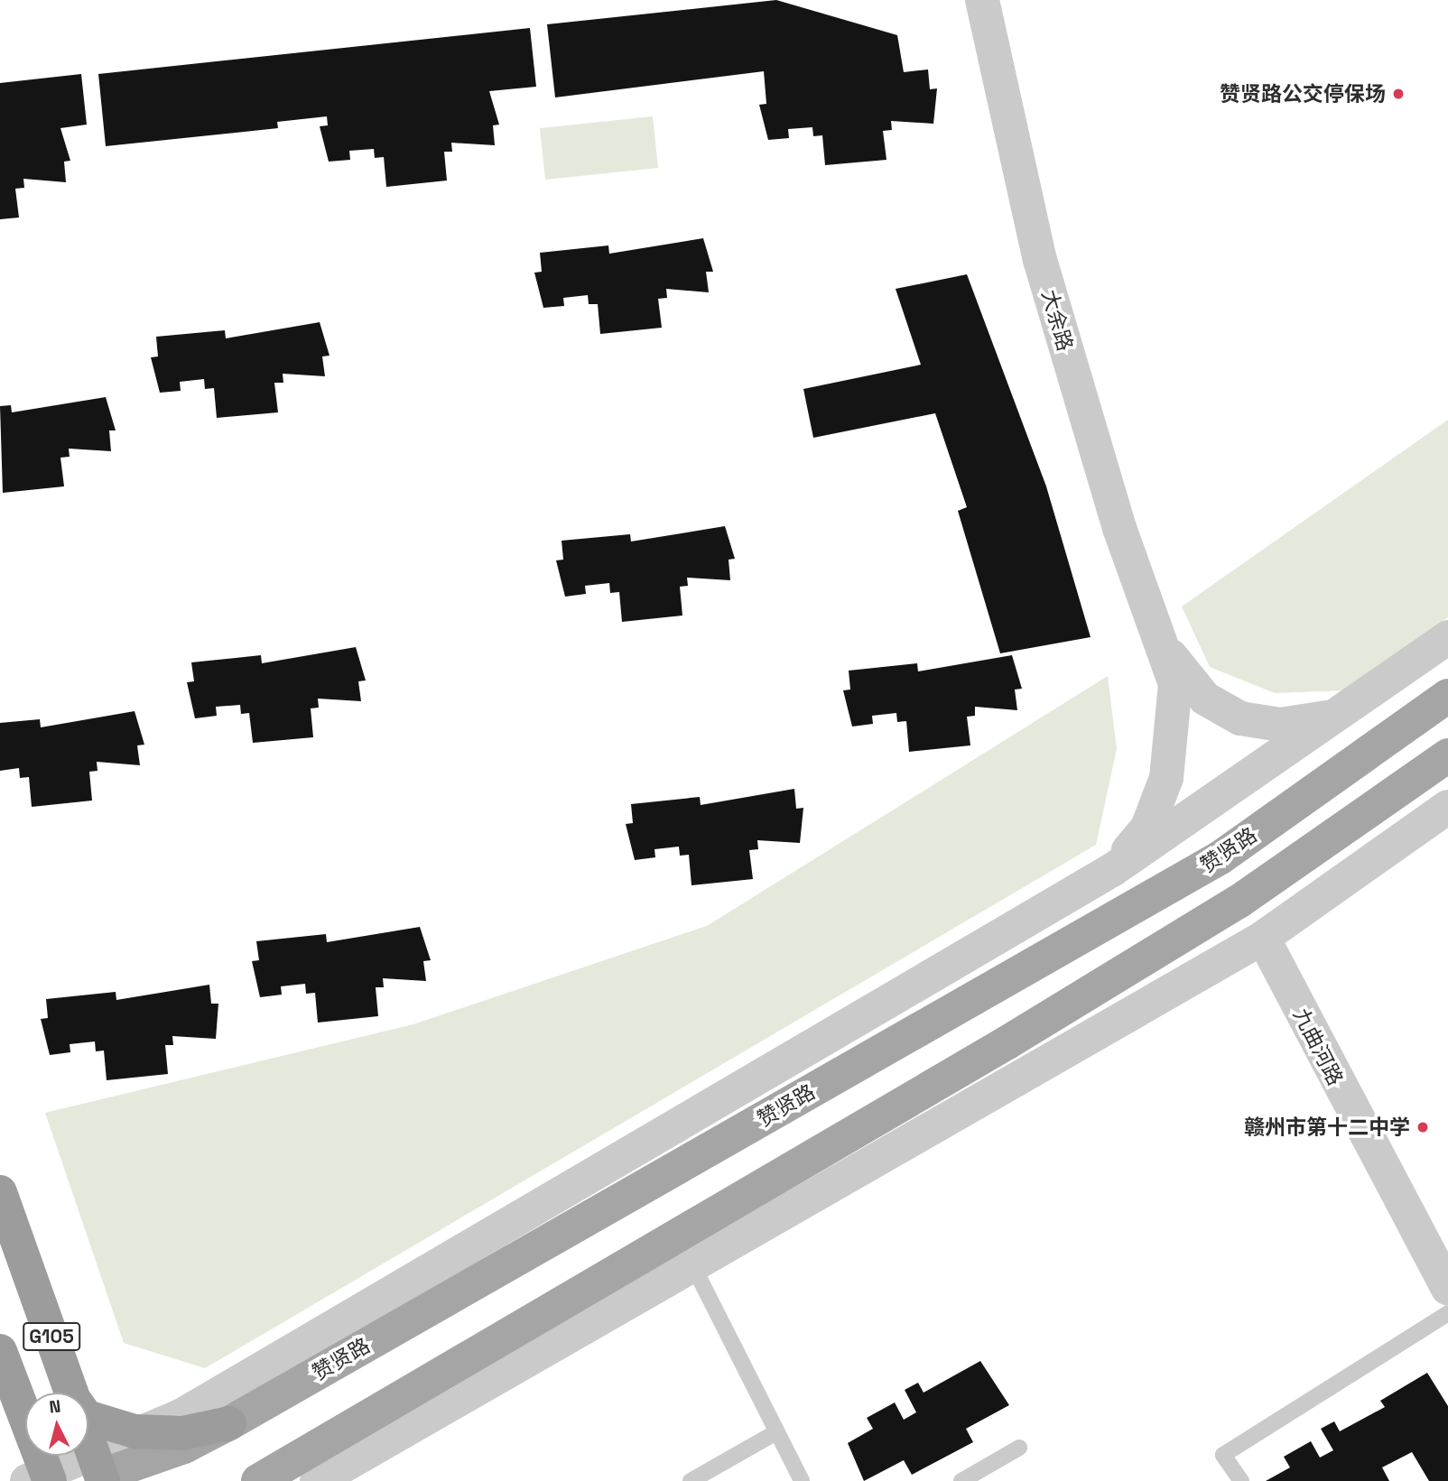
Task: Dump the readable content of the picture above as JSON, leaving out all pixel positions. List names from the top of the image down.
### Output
{
  "streets": {
    "highway": ["G105"],
    "main road": ["赞贤路"],
    "street": ["大余路", "九曲河路"]
  },
  "crossings": [
    ["赞贤路", "G105"]
  ],
  "places": ["赞贤路公交停保场", "赣州市第十二中学"],
  "north": "top"
}
